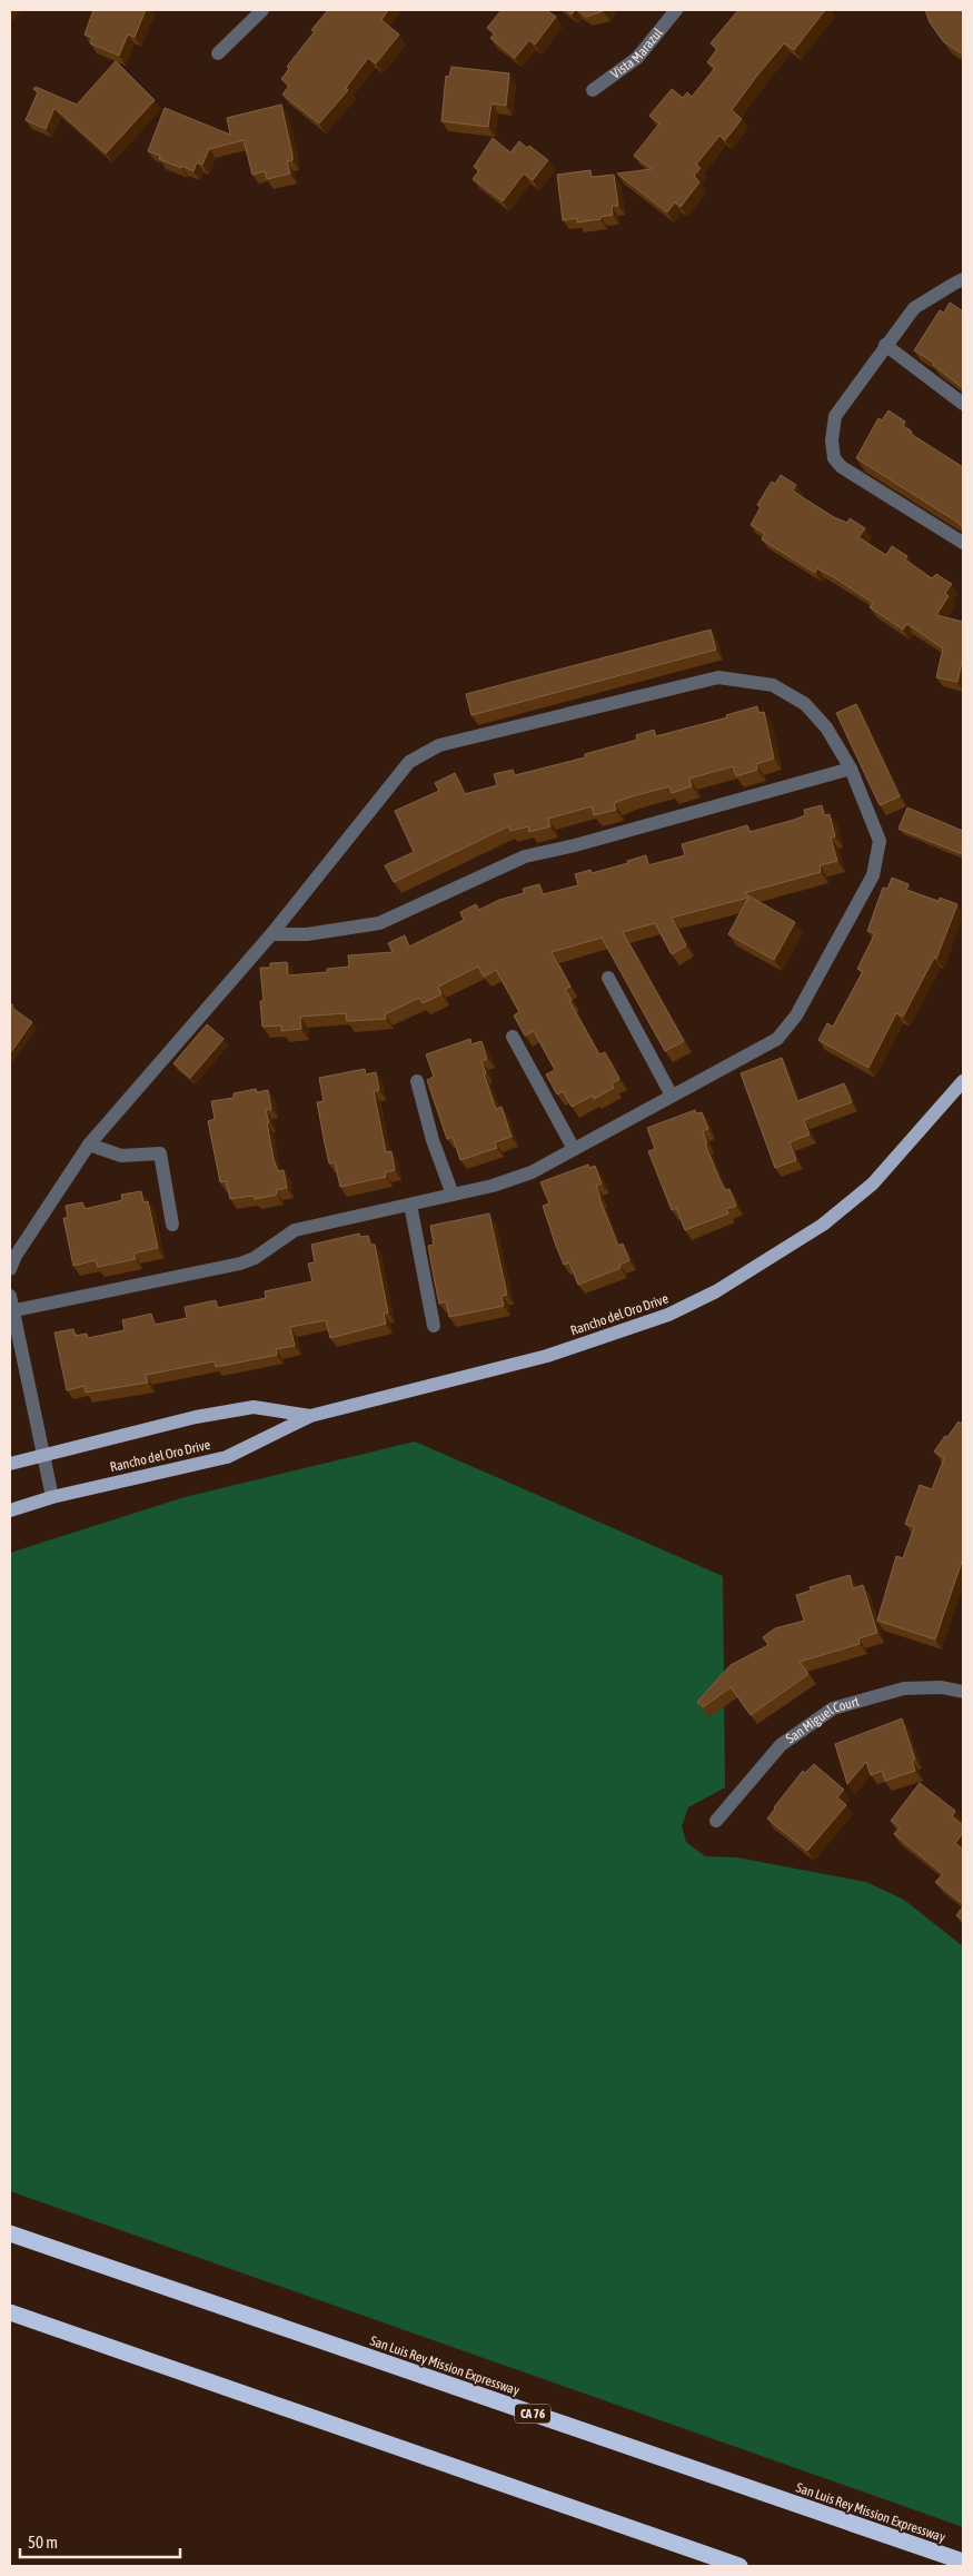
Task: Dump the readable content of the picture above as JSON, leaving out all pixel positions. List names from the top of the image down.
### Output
{
  "streets": {
    "highway": ["San Luis Rey Mission Expressway", "CA 76"],
    "main road": ["Rancho del Oro Drive"],
    "street": ["Vista Marazul", "San Miguel Court"]
  },
  "scale_bar": "50 m"
}
